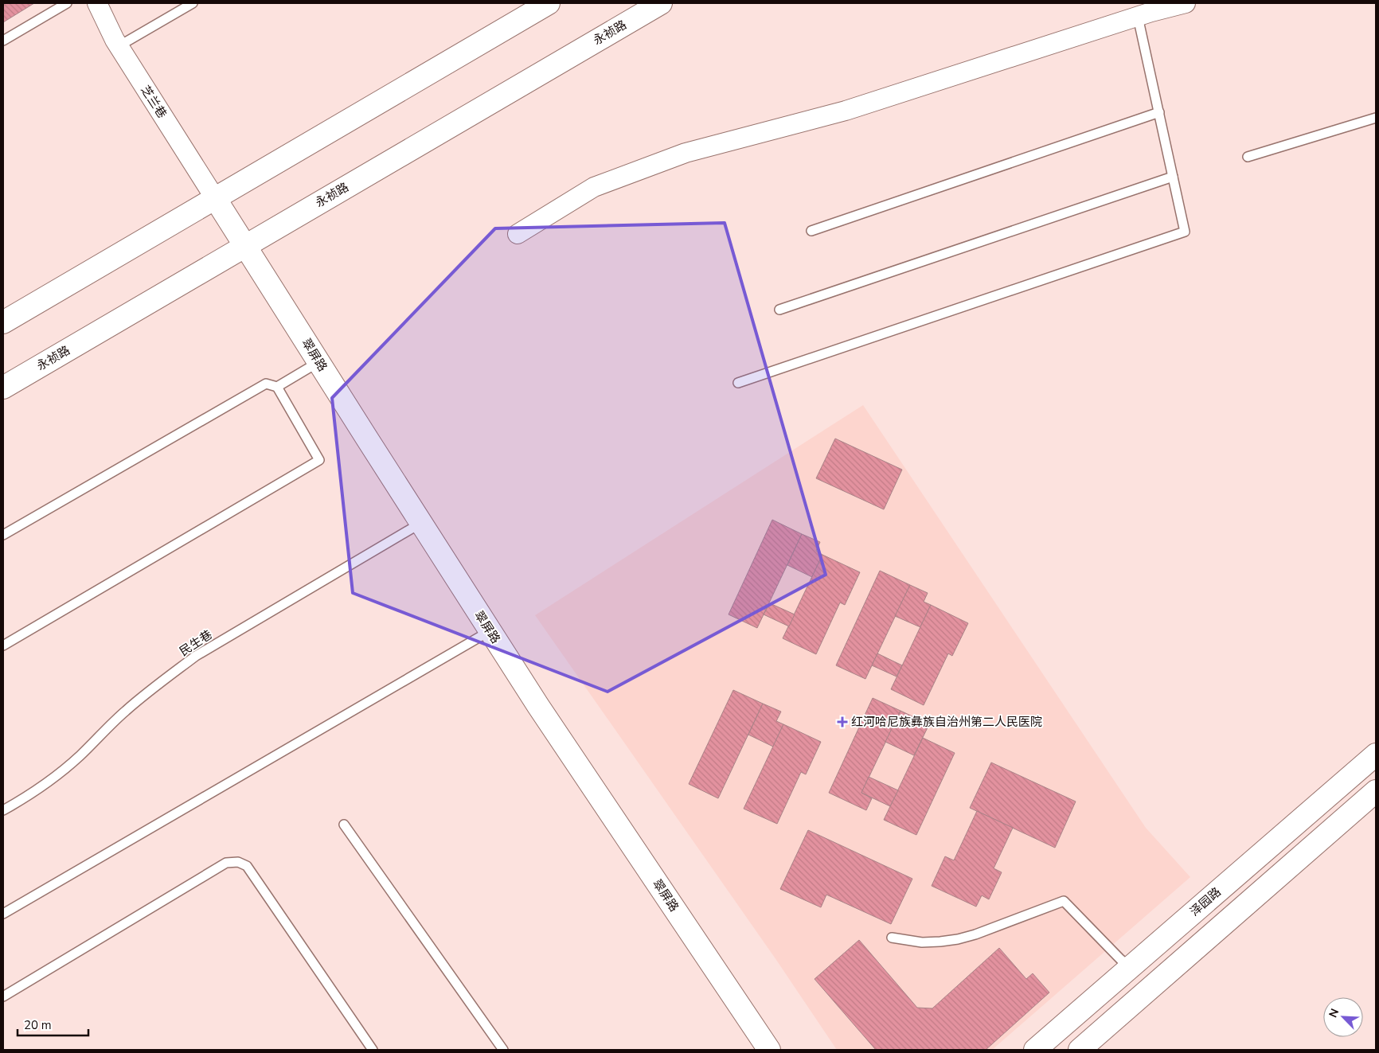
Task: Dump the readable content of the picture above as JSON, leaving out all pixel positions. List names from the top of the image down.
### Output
{
  "streets": {
    "street": [
      "永祯路",
      "芝兰巷",
      "翠屏路",
      "泽园路"
    ],
    "lane": ["民生巷"]
  },
  "crossings": [
    ["永祯路", "翠屏路"],
    ["芝兰巷", "翠屏路"],
    ["翠屏路", "民生巷"]
  ],
  "places": {
    "health": ["红河哈尼族彝族自治州第二人民医院"]
  },
  "scale_bar": "20 m",
  "north": "top left"
}
